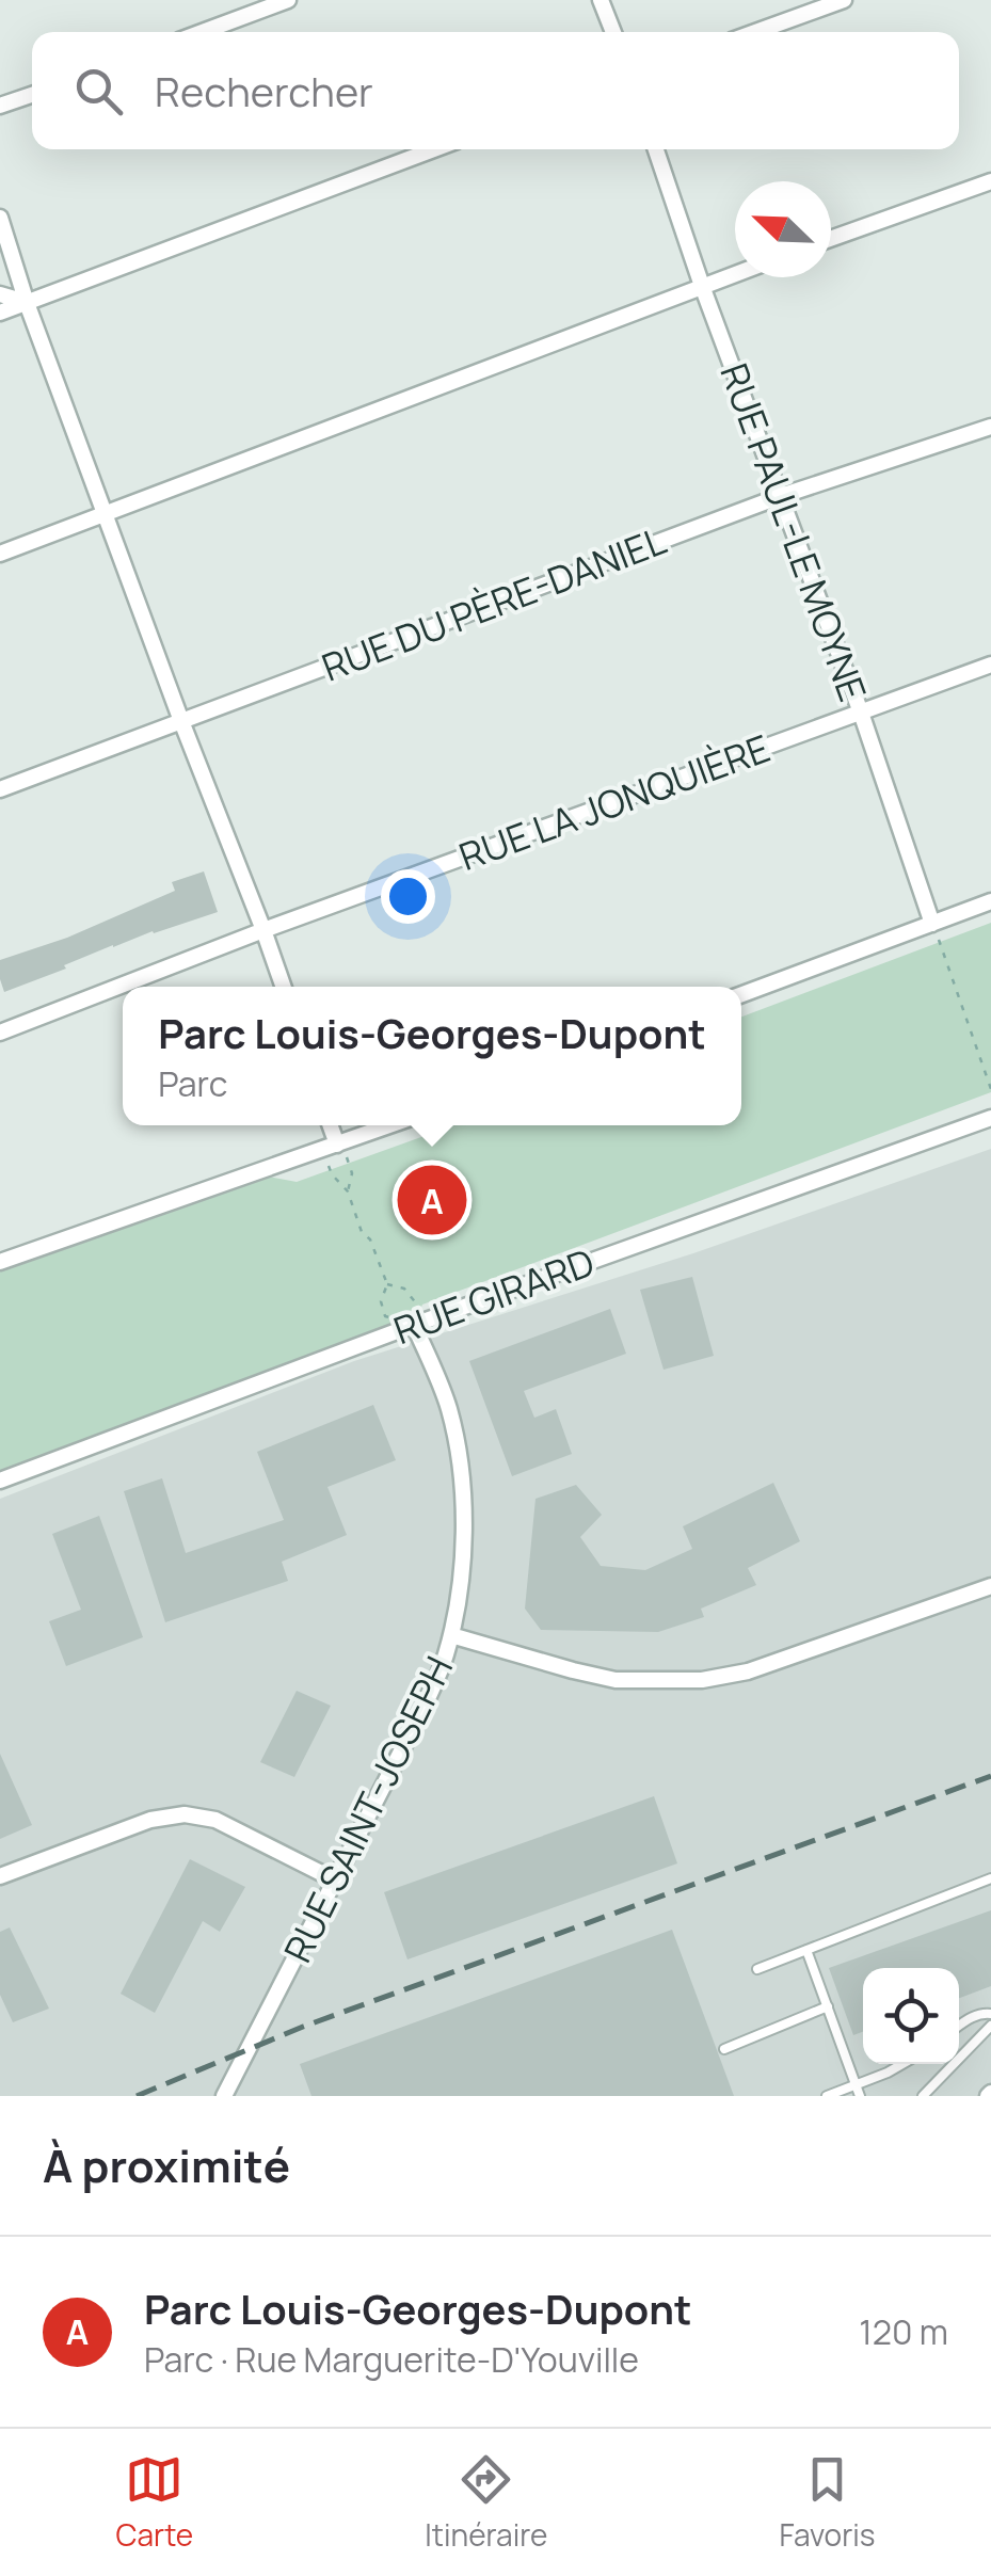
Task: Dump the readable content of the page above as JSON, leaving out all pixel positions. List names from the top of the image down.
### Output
{
  "streets": {
    "street": [
      "RUE PAUL-LE MOYNE",
      "RUE DU PÈRE-DANIEL",
      "RUE LA JONQUIÈRE",
      "RUE GIRARD",
      "RUE SAINT-JOSEPH"
    ]
  },
  "crossings": [
    ["RUE PAUL-LE MOYNE", "RUE DU PÈRE-DANIEL"],
    ["RUE PAUL-LE MOYNE", "RUE LA JONQUIÈRE"],
    ["RUE GIRARD", "RUE SAINT-JOSEPH"]
  ],
  "north": "top left",
  "page": {
    "search": "Rechercher",
    "popup": ["Parc Louis-Georges-Dupont", "Parc"],
    "pins": "A",
    "heading": "À proximité",
    "list": [
      {
        "mark": "A",
        "name": "Parc Louis-Georges-Dupont",
        "note": "Parc · Rue Marguerite-D'Youville",
        "value": "120 m"
      }
    ],
    "nav": ["Carte", "Itinéraire", "Favoris"]
  }
}
